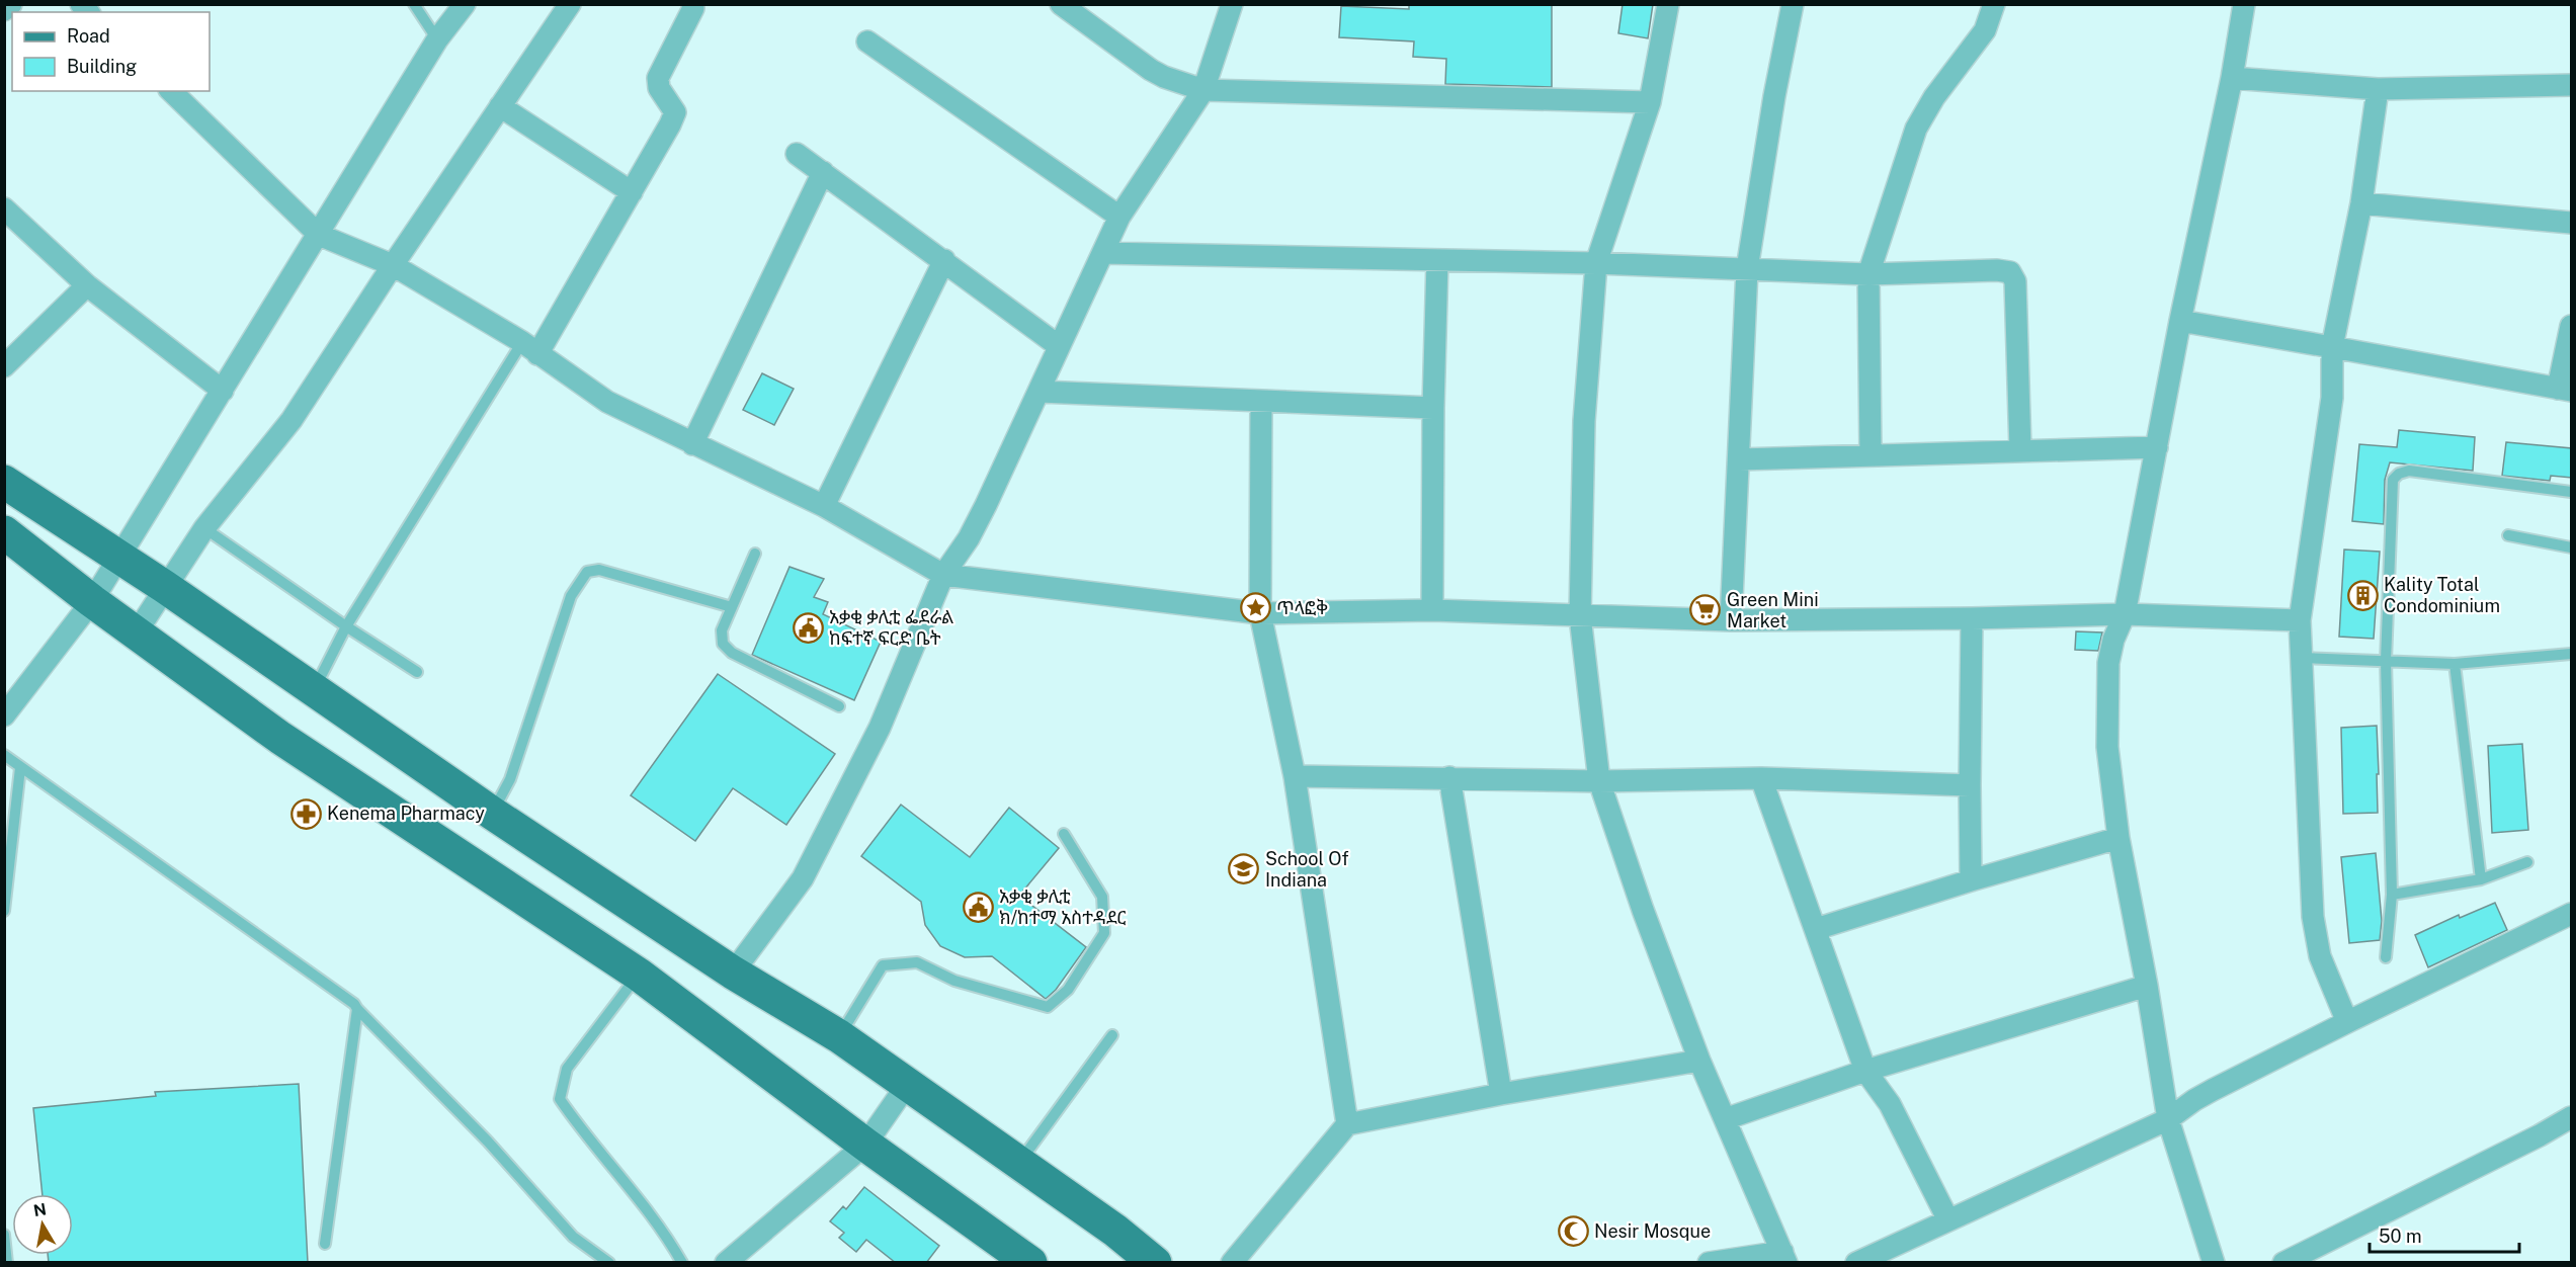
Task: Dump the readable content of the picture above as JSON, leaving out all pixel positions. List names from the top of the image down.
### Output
{
  "places": {
    "building": ["Kality Total Condominium"],
    "place": ["ጥላፎቅ"],
    "supermarket": ["Green Mini Market"],
    "public building": ["አቃቂ ቃሊቲ ፌደራል ከፍተኛ ፍርድ ቤት", "አቃቂ ቃሊቲ ክ/ከተማ አስተዳደር"],
    "pharmacy": ["Kenema Pharmacy"],
    "school or university": ["School Of Indiana"],
    "mosque": ["Nesir Mosque"]
  },
  "legend": ["Road", "Building"],
  "scale_bar": "50 m",
  "north": "top"
}
